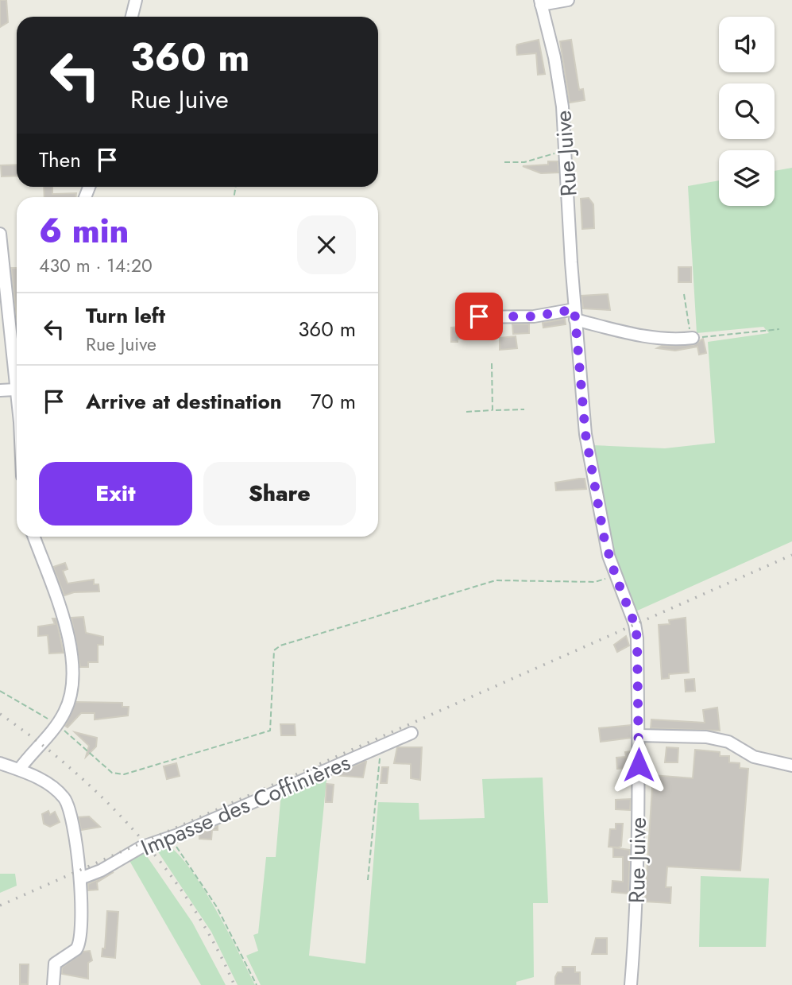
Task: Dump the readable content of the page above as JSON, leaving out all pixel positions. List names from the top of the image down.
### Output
{
  "streets": {
    "street": ["Rue Juive", "Impasse des Coffinières"]
  },
  "page": {
    "turn": ["360 m", "Rue Juive"],
    "then": "Then",
    "heading": ["6 min", "430 m · 14:20"],
    "list": [
      {
        "name": "Turn left",
        "note": "Rue Juive",
        "value": "360 m"
      },
      {
        "name": "Arrive at destination",
        "value": "70 m"
      }
    ],
    "buttons": ["Exit", "Share"]
  }
}
